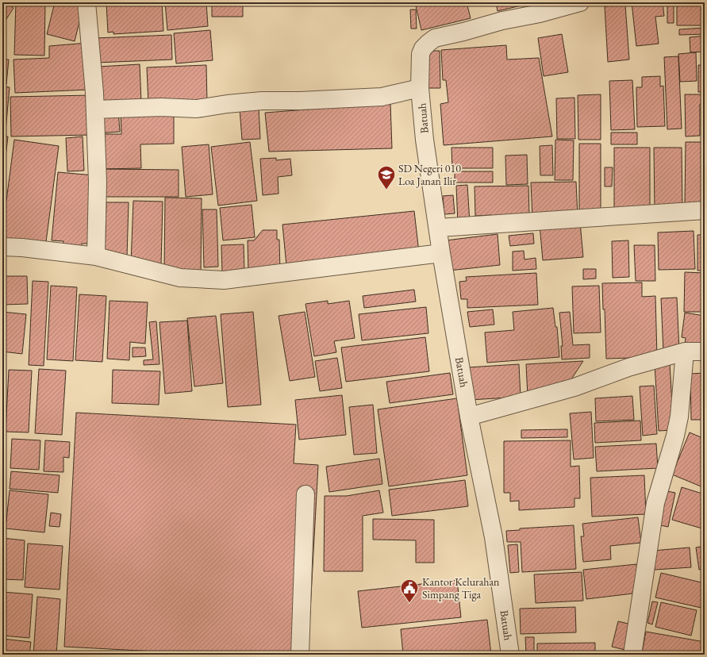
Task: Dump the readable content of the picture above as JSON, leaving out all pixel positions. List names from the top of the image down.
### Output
{
  "streets": {
    "street": ["Batuah"]
  },
  "places": {
    "school or university": ["SD Negeri 010 Loa Janan Ilir"],
    "public building": ["Kantor Kelurahan Simpang Tiga"]
  }
}
